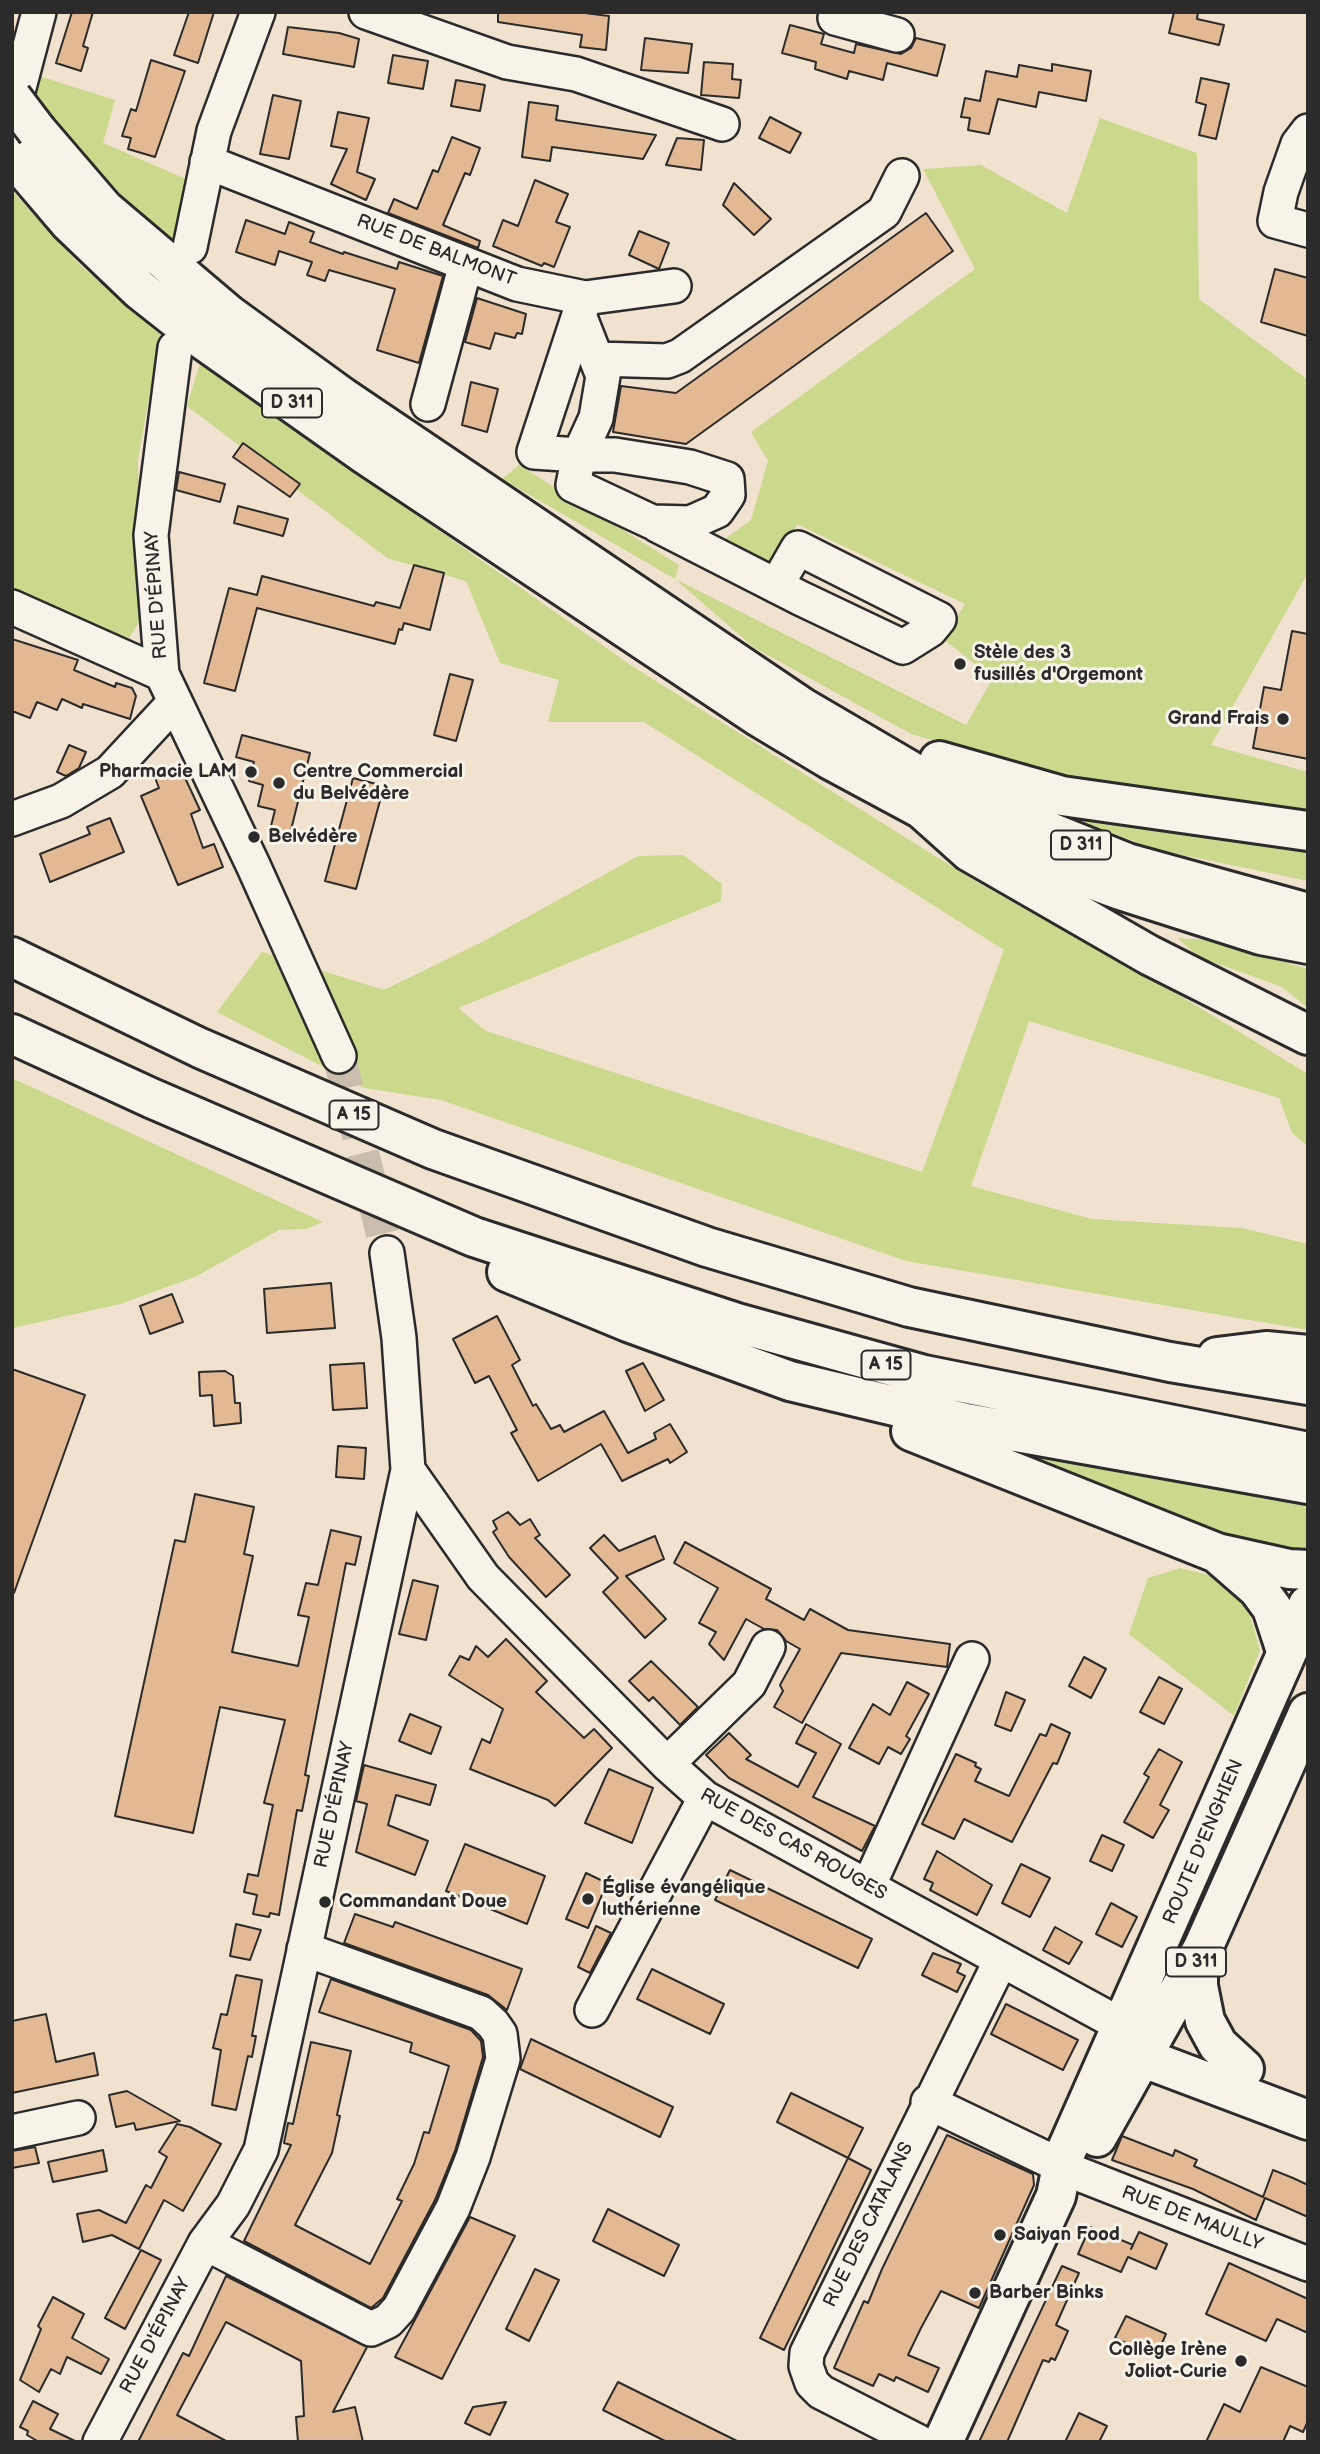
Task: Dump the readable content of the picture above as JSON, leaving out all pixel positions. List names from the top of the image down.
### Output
{
  "streets": {
    "main road": ["D 311", "A 15", "ROUTE D'ENGHIEN"],
    "street": [
      "RUE DE BALMONT",
      "RUE D'ÉPINAY",
      "RUE DES CAS ROUGES",
      "RUE DE MAULLY",
      "RUE DES CATALANS"
    ]
  },
  "crossings": [
    ["RUE D'ÉPINAY", "RUE DES CAS ROUGES"],
    ["ROUTE D'ENGHIEN", "RUE DES CAS ROUGES"],
    ["ROUTE D'ENGHIEN", "RUE DE MAULLY"],
    ["RUE DES CAS ROUGES", "RUE DES CATALANS"],
    ["RUE DE MAULLY", "RUE DES CATALANS"]
  ],
  "places": [
    "Stèle des 3 fusillés d'Orgemont",
    "Grand Frais",
    "Pharmacie LAM",
    "Centre Commercial du Belvédère",
    "Belvédère",
    "Église évangélique luthérienne",
    "Commandant Doue",
    "Saiyan Food",
    "Barber Binks",
    "Collège Irène Joliot-Curie"
  ]
}
